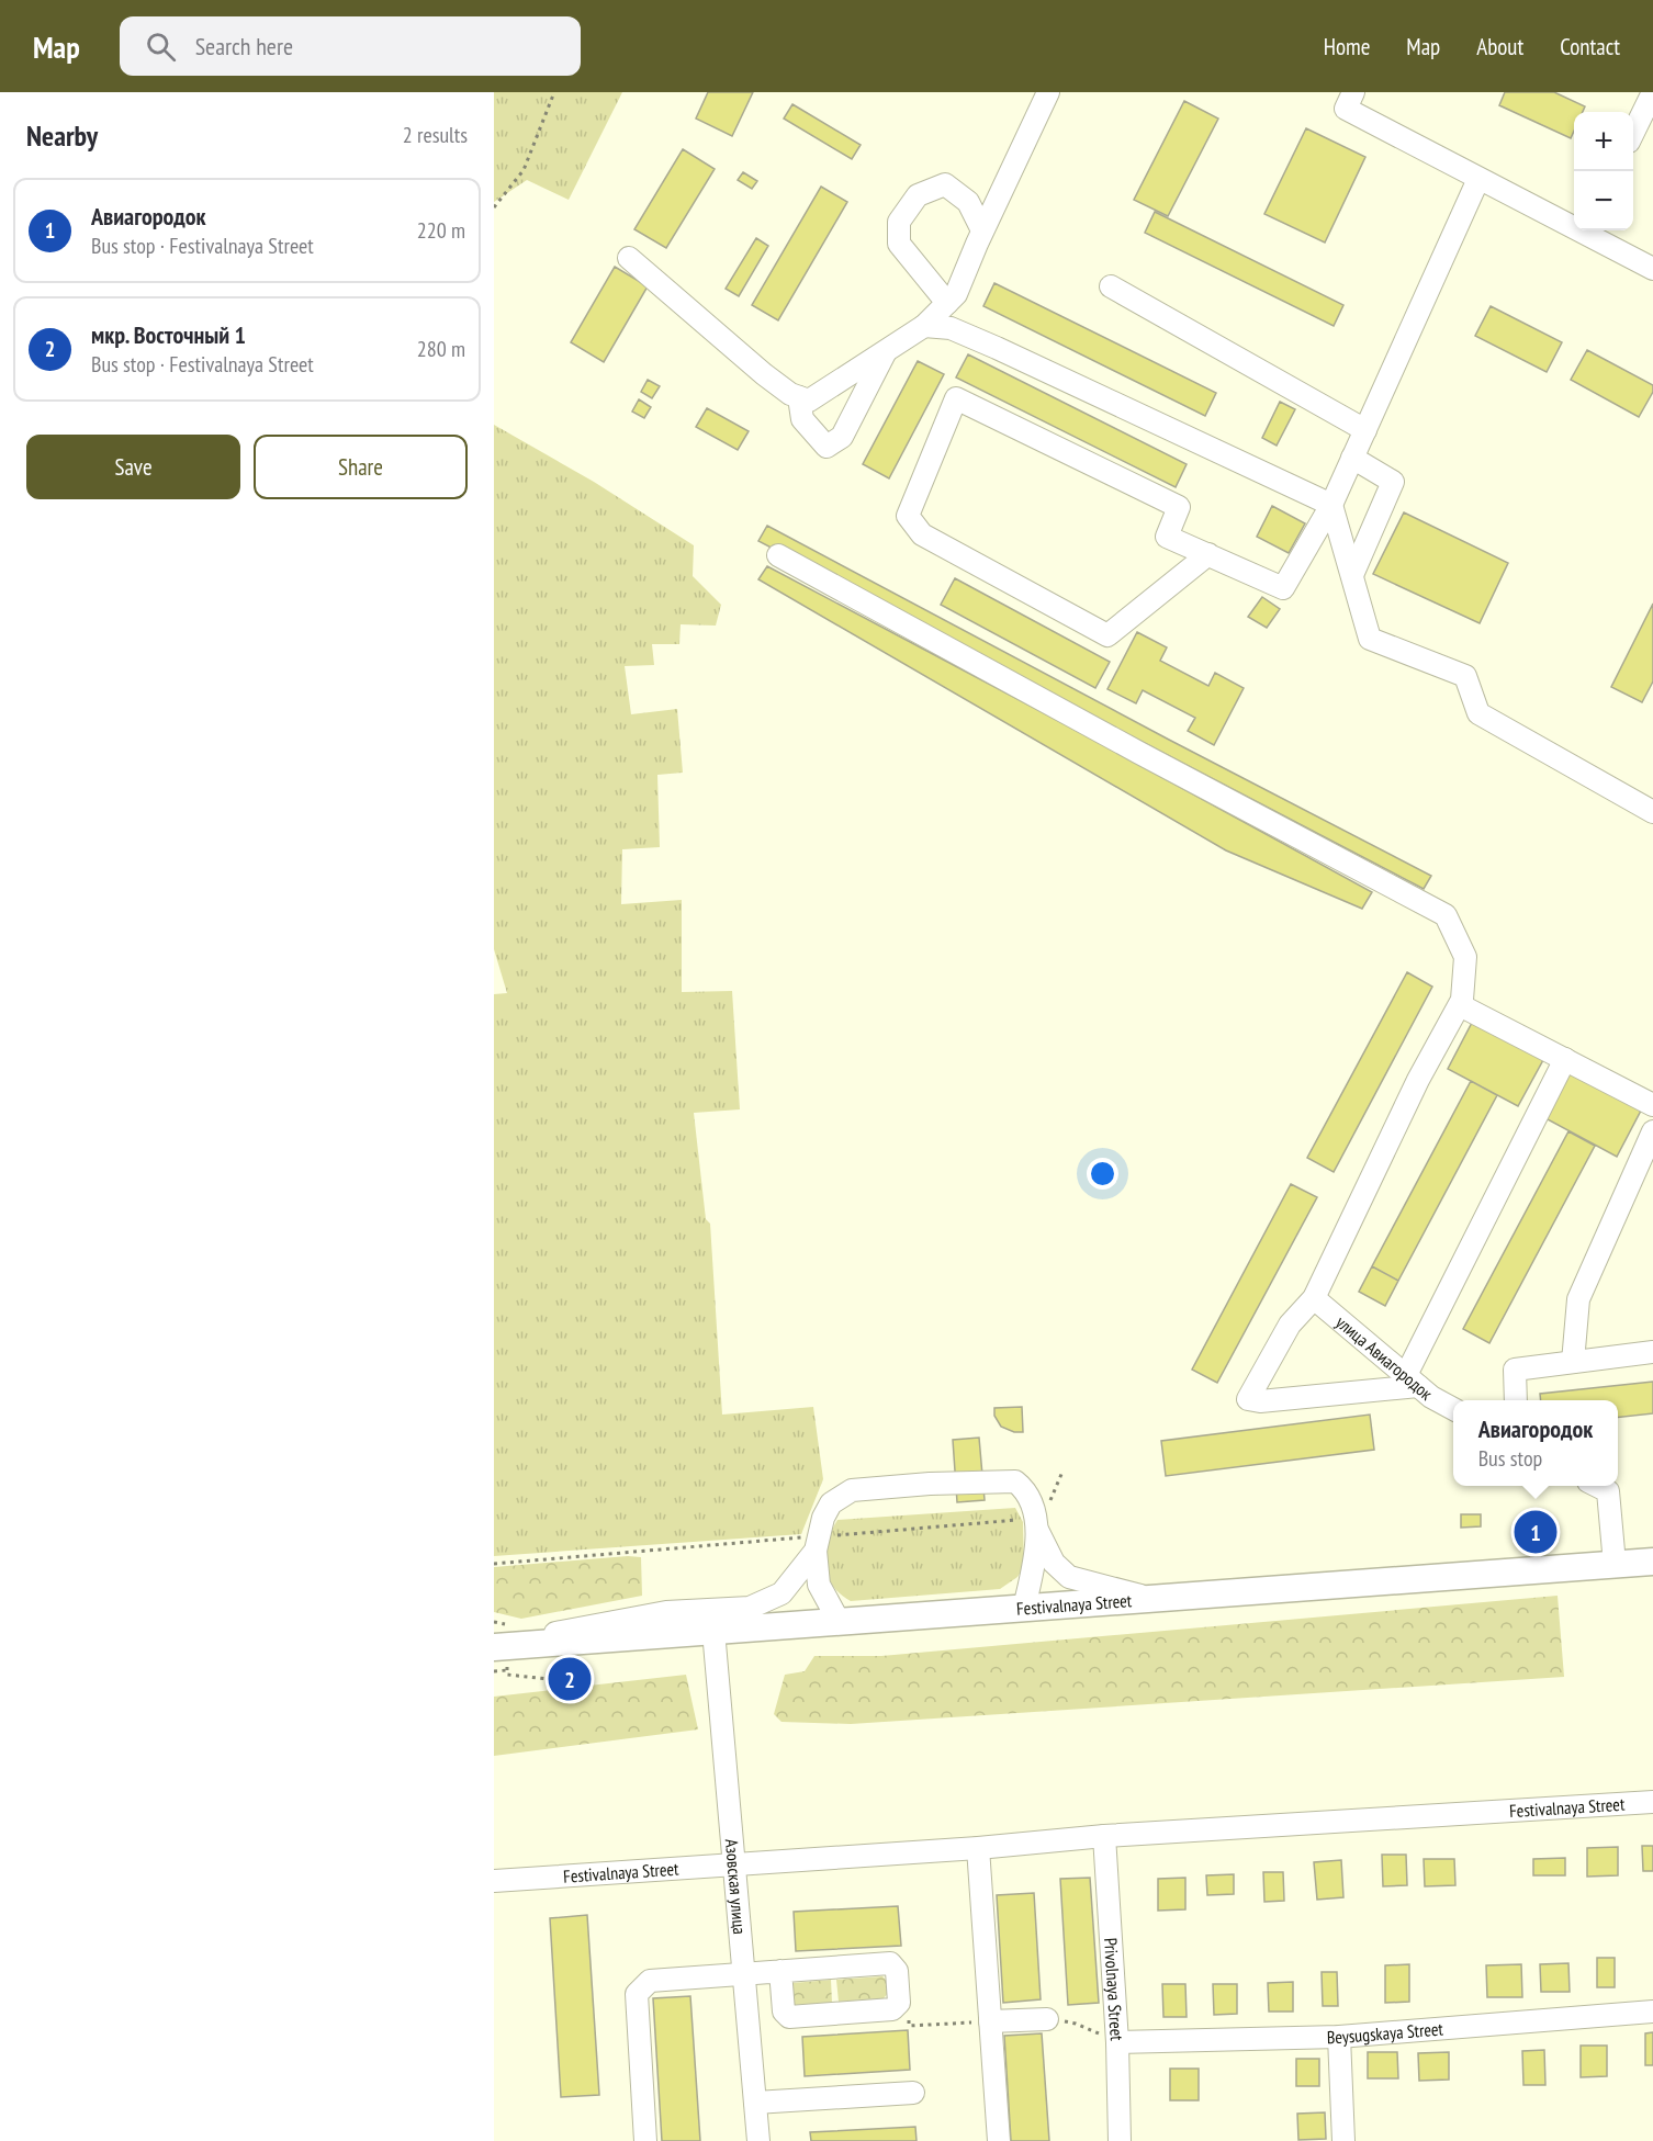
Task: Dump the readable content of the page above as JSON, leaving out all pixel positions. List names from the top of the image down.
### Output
{
  "streets": {
    "main road": ["Festivalnaya Street"],
    "street": [
      "улица Авиагородок",
      "Азовская улица",
      "Privolnaya Street",
      "Beysugskaya Street"
    ]
  },
  "crossings": [
    ["Festivalnaya Street", "Азовская улица"],
    ["Festivalnaya Street", "Privolnaya Street"],
    ["Privolnaya Street", "Beysugskaya Street"]
  ],
  "page": {
    "header": "Map",
    "search": "Search here",
    "nav": [
      "Home",
      "Map",
      "About",
      "Contact"
    ],
    "heading": ["Nearby", "2 results"],
    "map_buttons": ["+", "−"],
    "list": [
      {
        "mark": "1",
        "name": "Авиагородок",
        "note": "Bus stop · Festivalnaya Street",
        "value": "220 m"
      },
      {
        "mark": "2",
        "name": "мкр. Восточный 1",
        "note": "Bus stop · Festivalnaya Street",
        "value": "280 m"
      }
    ],
    "buttons": ["Save", "Share"],
    "popup": ["Авиагородок", "Bus stop"],
    "pins": ["1", "2"]
  }
}
